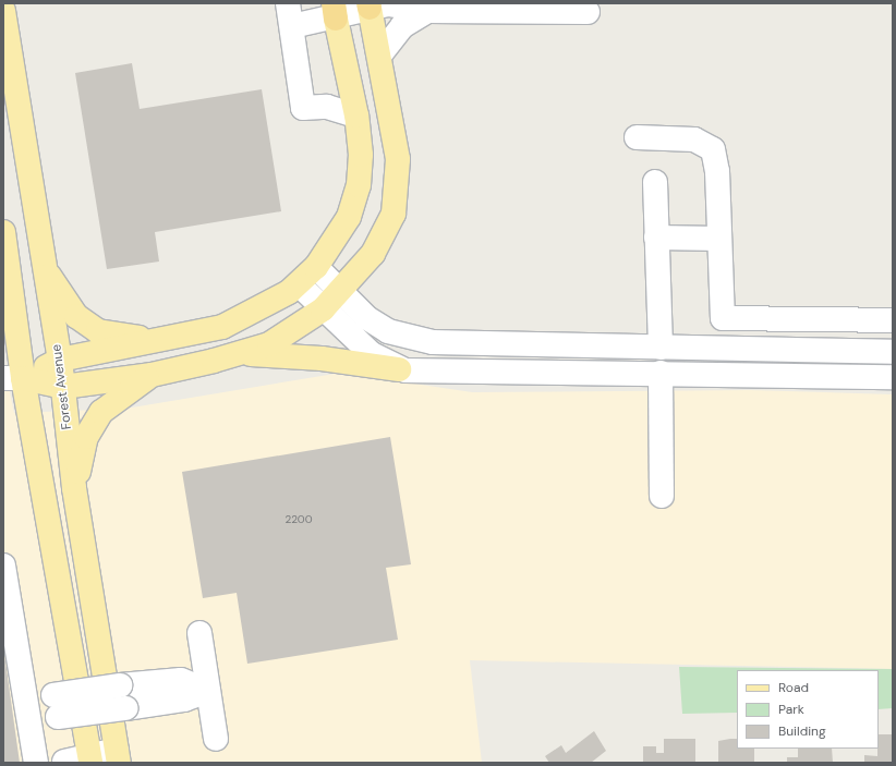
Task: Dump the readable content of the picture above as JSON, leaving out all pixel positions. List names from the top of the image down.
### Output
{
  "streets": {
    "main road": ["Forest Avenue"]
  },
  "house_numbers": ["2200"],
  "legend": ["Road", "Park", "Building"]
}
